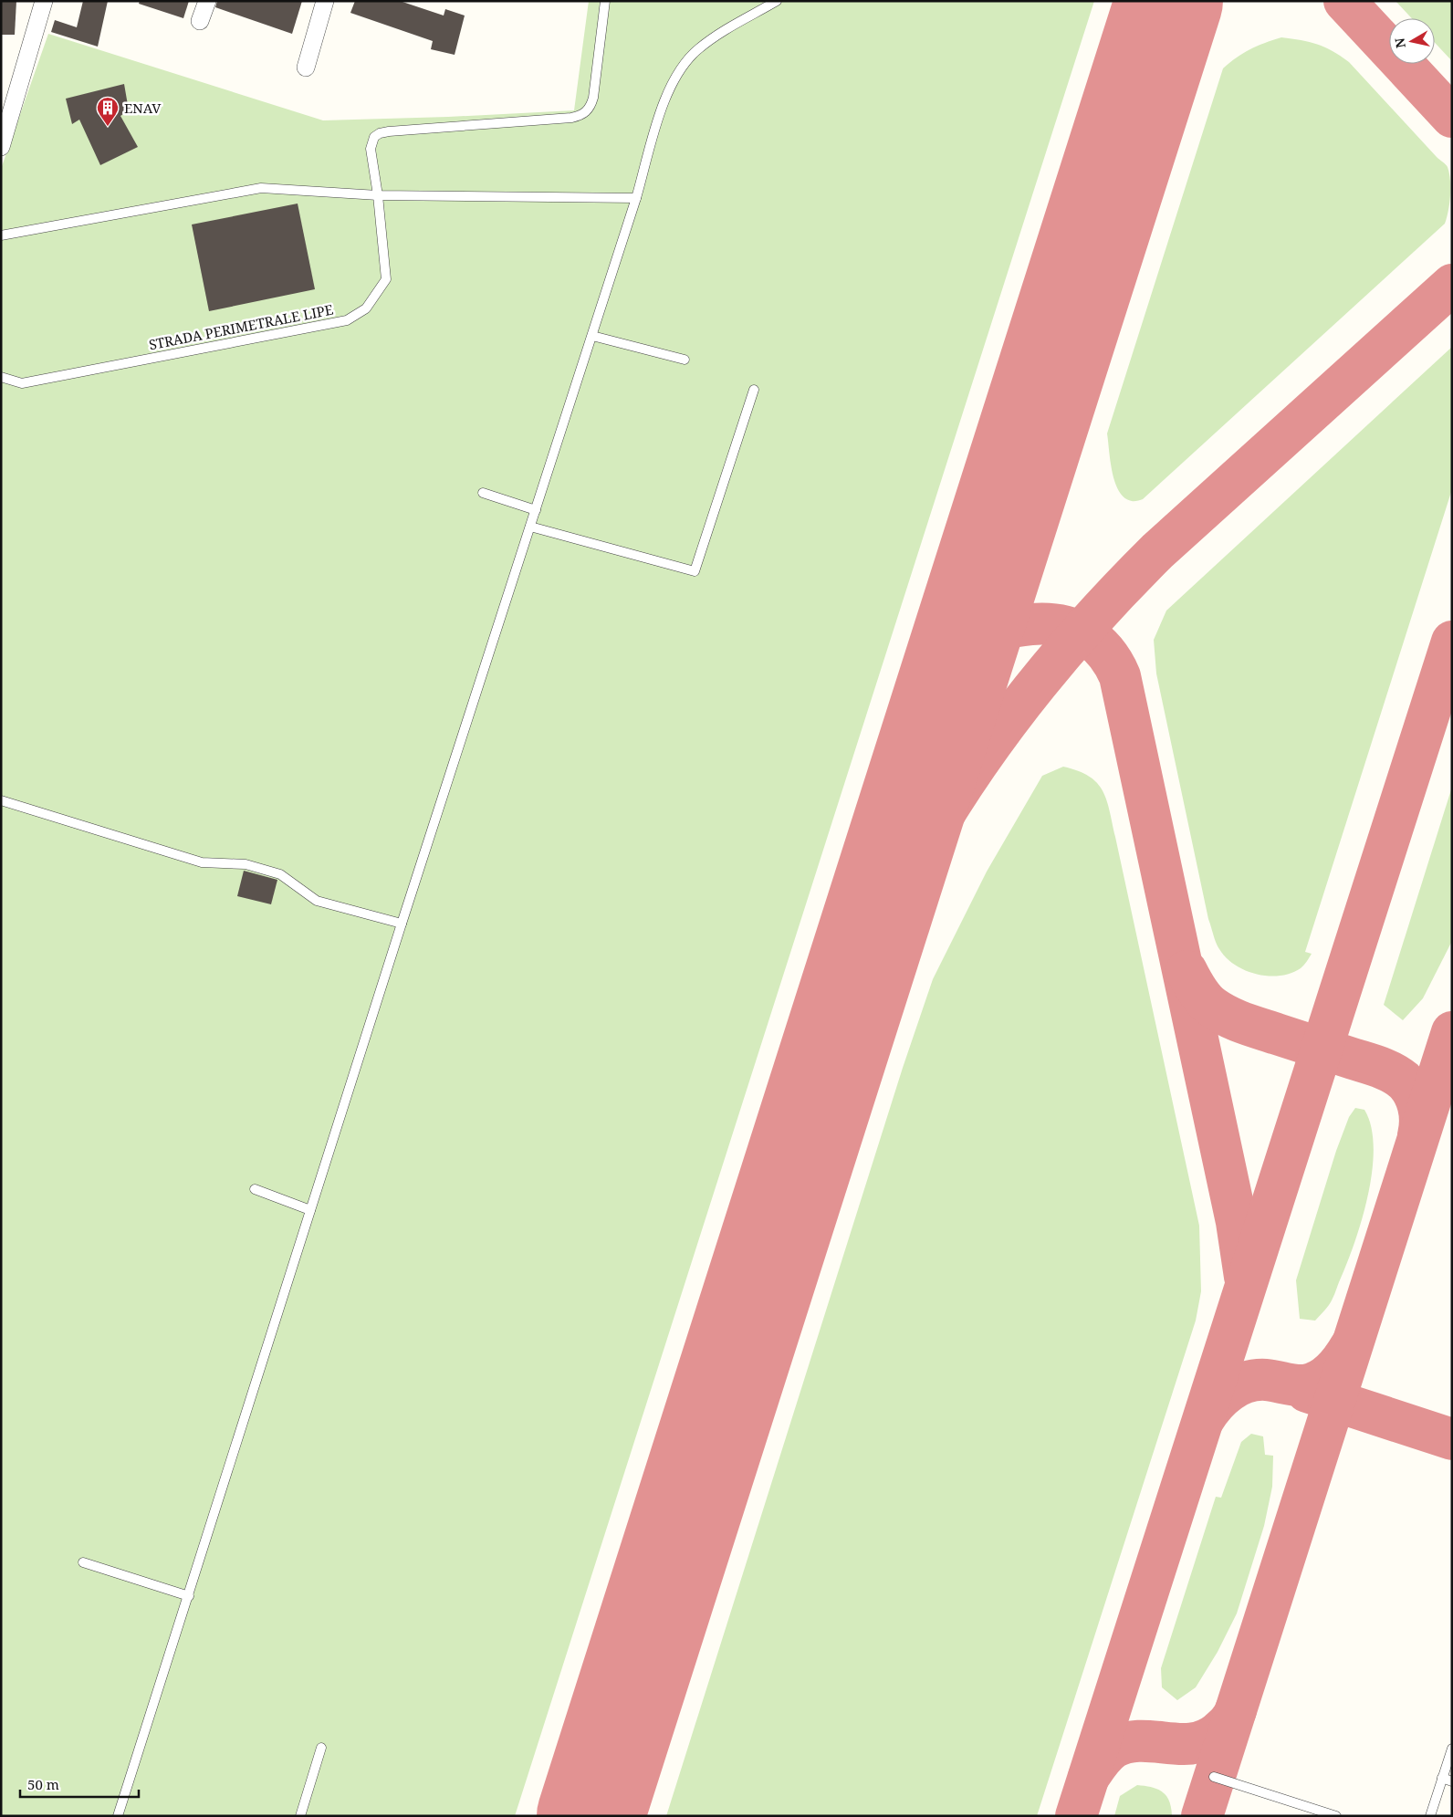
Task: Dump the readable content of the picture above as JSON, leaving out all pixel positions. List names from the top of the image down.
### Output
{
  "streets": {
    "lane": ["STRADA PERIMETRALE LIPE"]
  },
  "places": {
    "building": ["ENAV"]
  },
  "scale_bar": "50 m",
  "north": "left"
}
